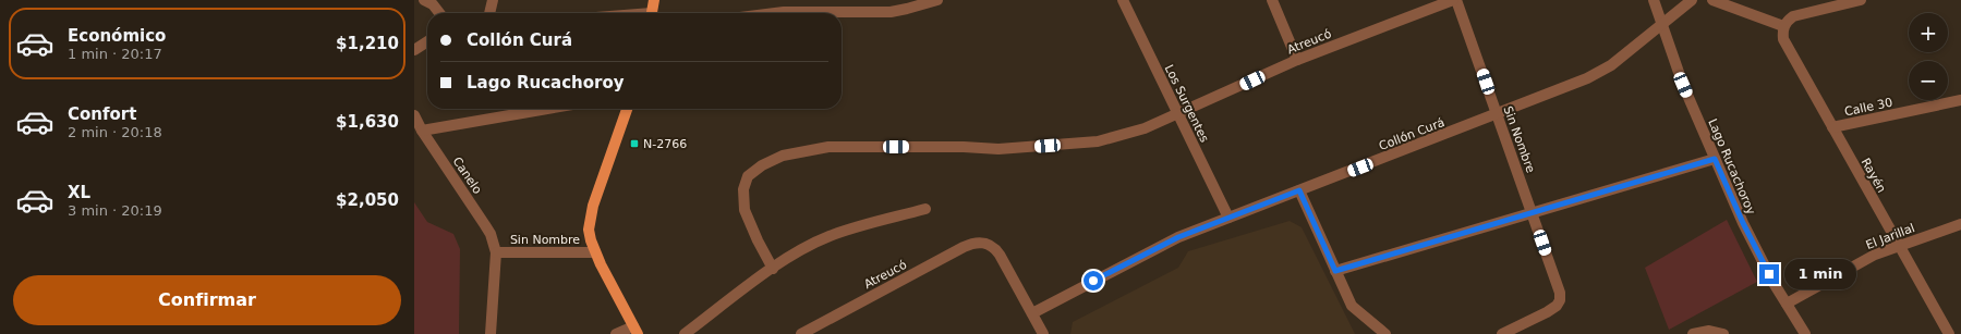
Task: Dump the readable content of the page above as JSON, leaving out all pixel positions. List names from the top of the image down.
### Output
{
  "streets": {
    "street": [
      "Atreucó",
      "Los Surgentes",
      "Calle 30",
      "Collón Curá",
      "Sin Nombre",
      "Lago Rucachoroy",
      "Canelo",
      "Rayén",
      "El Jarillal"
    ]
  },
  "crossings": [
    ["Atreucó", "Los Surgentes"],
    ["Atreucó", "Collón Curá"],
    ["Los Surgentes", "Collón Curá"],
    ["Calle 30", "Rayén"],
    ["Collón Curá", "Sin Nombre"],
    ["Collón Curá", "Lago Rucachoroy"],
    ["Sin Nombre", "Canelo"],
    ["Lago Rucachoroy", "El Jarillal"],
    ["Rayén", "El Jarillal"]
  ],
  "places": {
    "transit": ["N-2766"]
  },
  "page": {
    "list": [
      {
        "name": "Económico",
        "note": "1 min · 20:17",
        "value": "$1,210"
      },
      {
        "name": "Confort",
        "note": "2 min · 20:18",
        "value": "$1,630"
      },
      {
        "name": "XL",
        "note": "3 min · 20:19",
        "value": "$2,050"
      }
    ],
    "map_buttons": ["+", "−"],
    "banner": ["Collón Curá", "Lago Rucachoroy"],
    "bubble": "1 min",
    "buttons": "Confirmar"
  }
}
